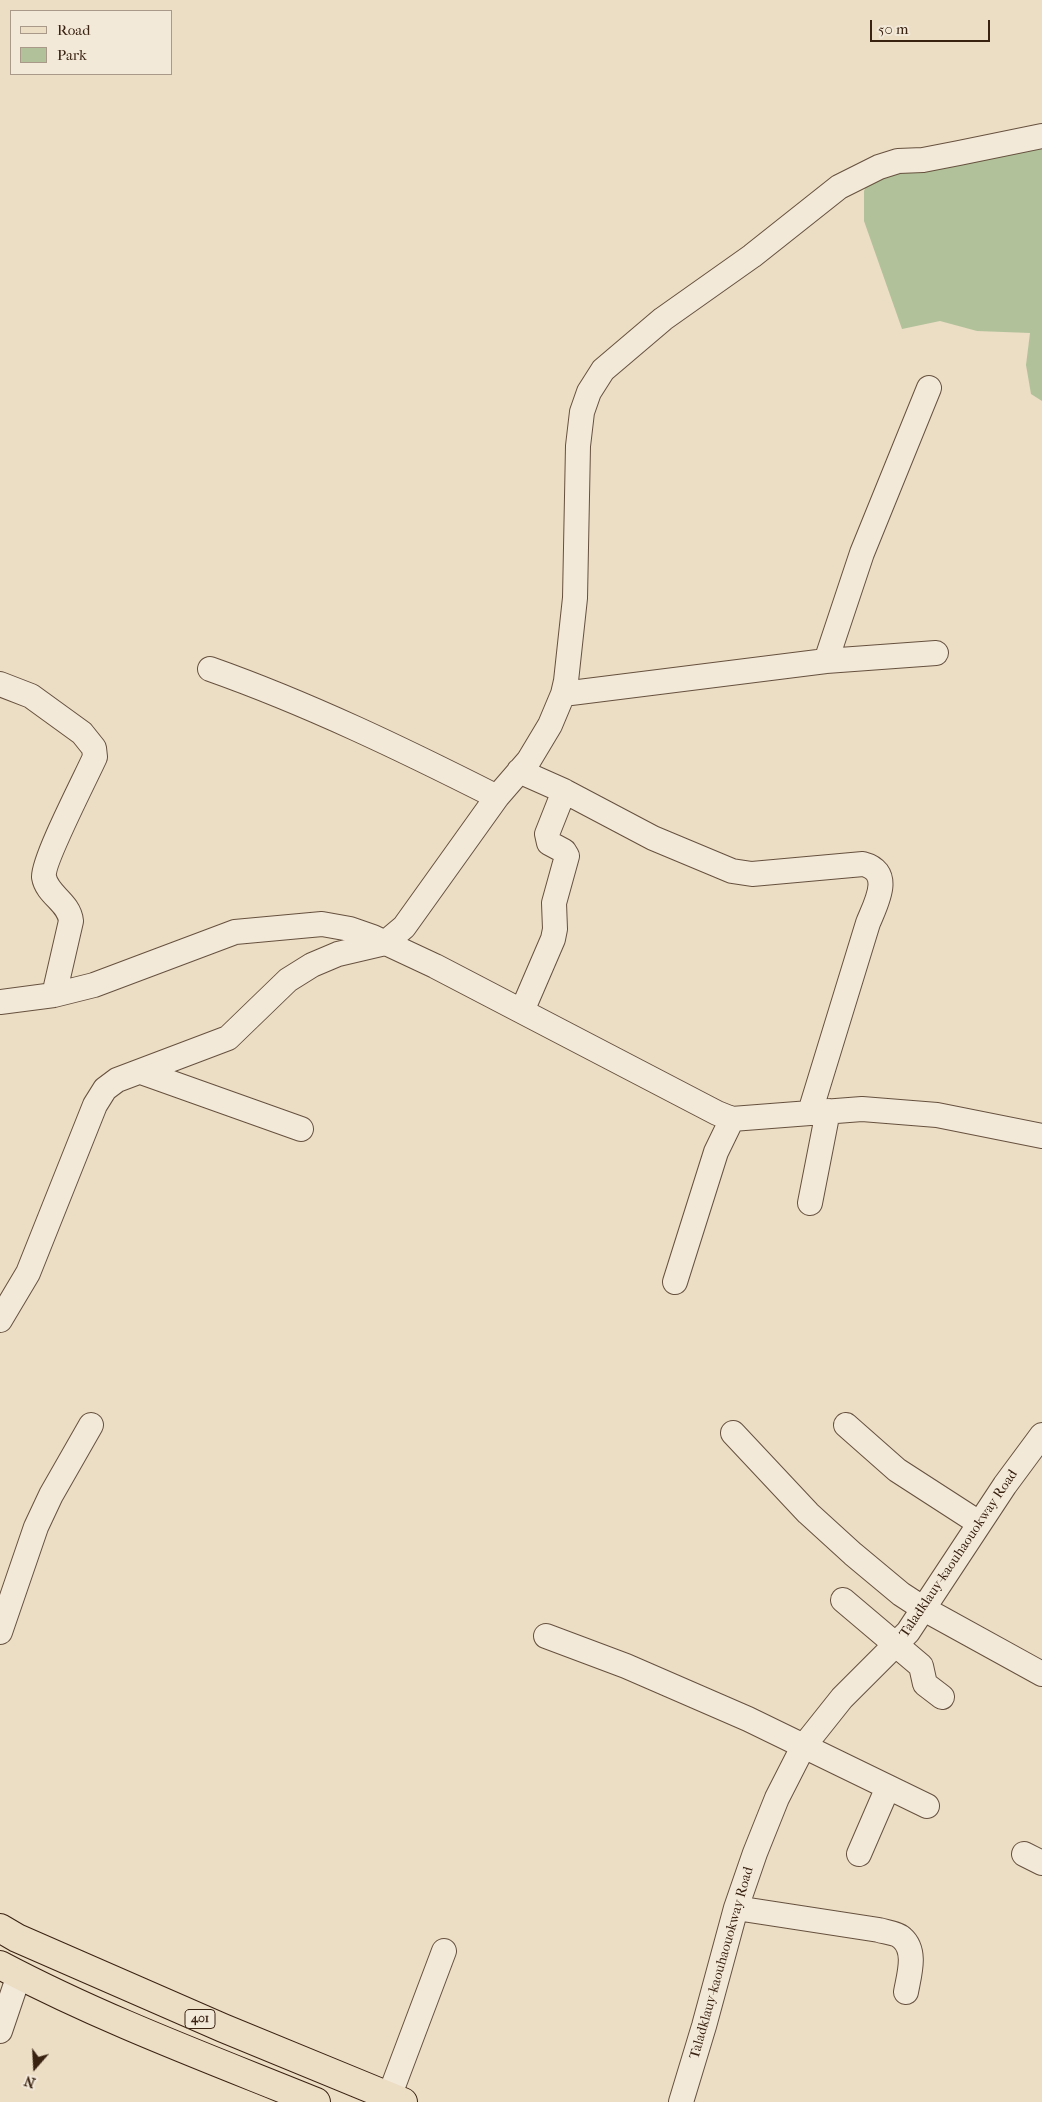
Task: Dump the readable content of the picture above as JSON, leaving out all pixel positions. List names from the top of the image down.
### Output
{
  "streets": {
    "main road": ["401"],
    "street": ["Taladklauy-kaouhaouokway Road"]
  },
  "legend": ["Road", "Park"],
  "scale_bar": "50 m",
  "north": "bottom"
}
